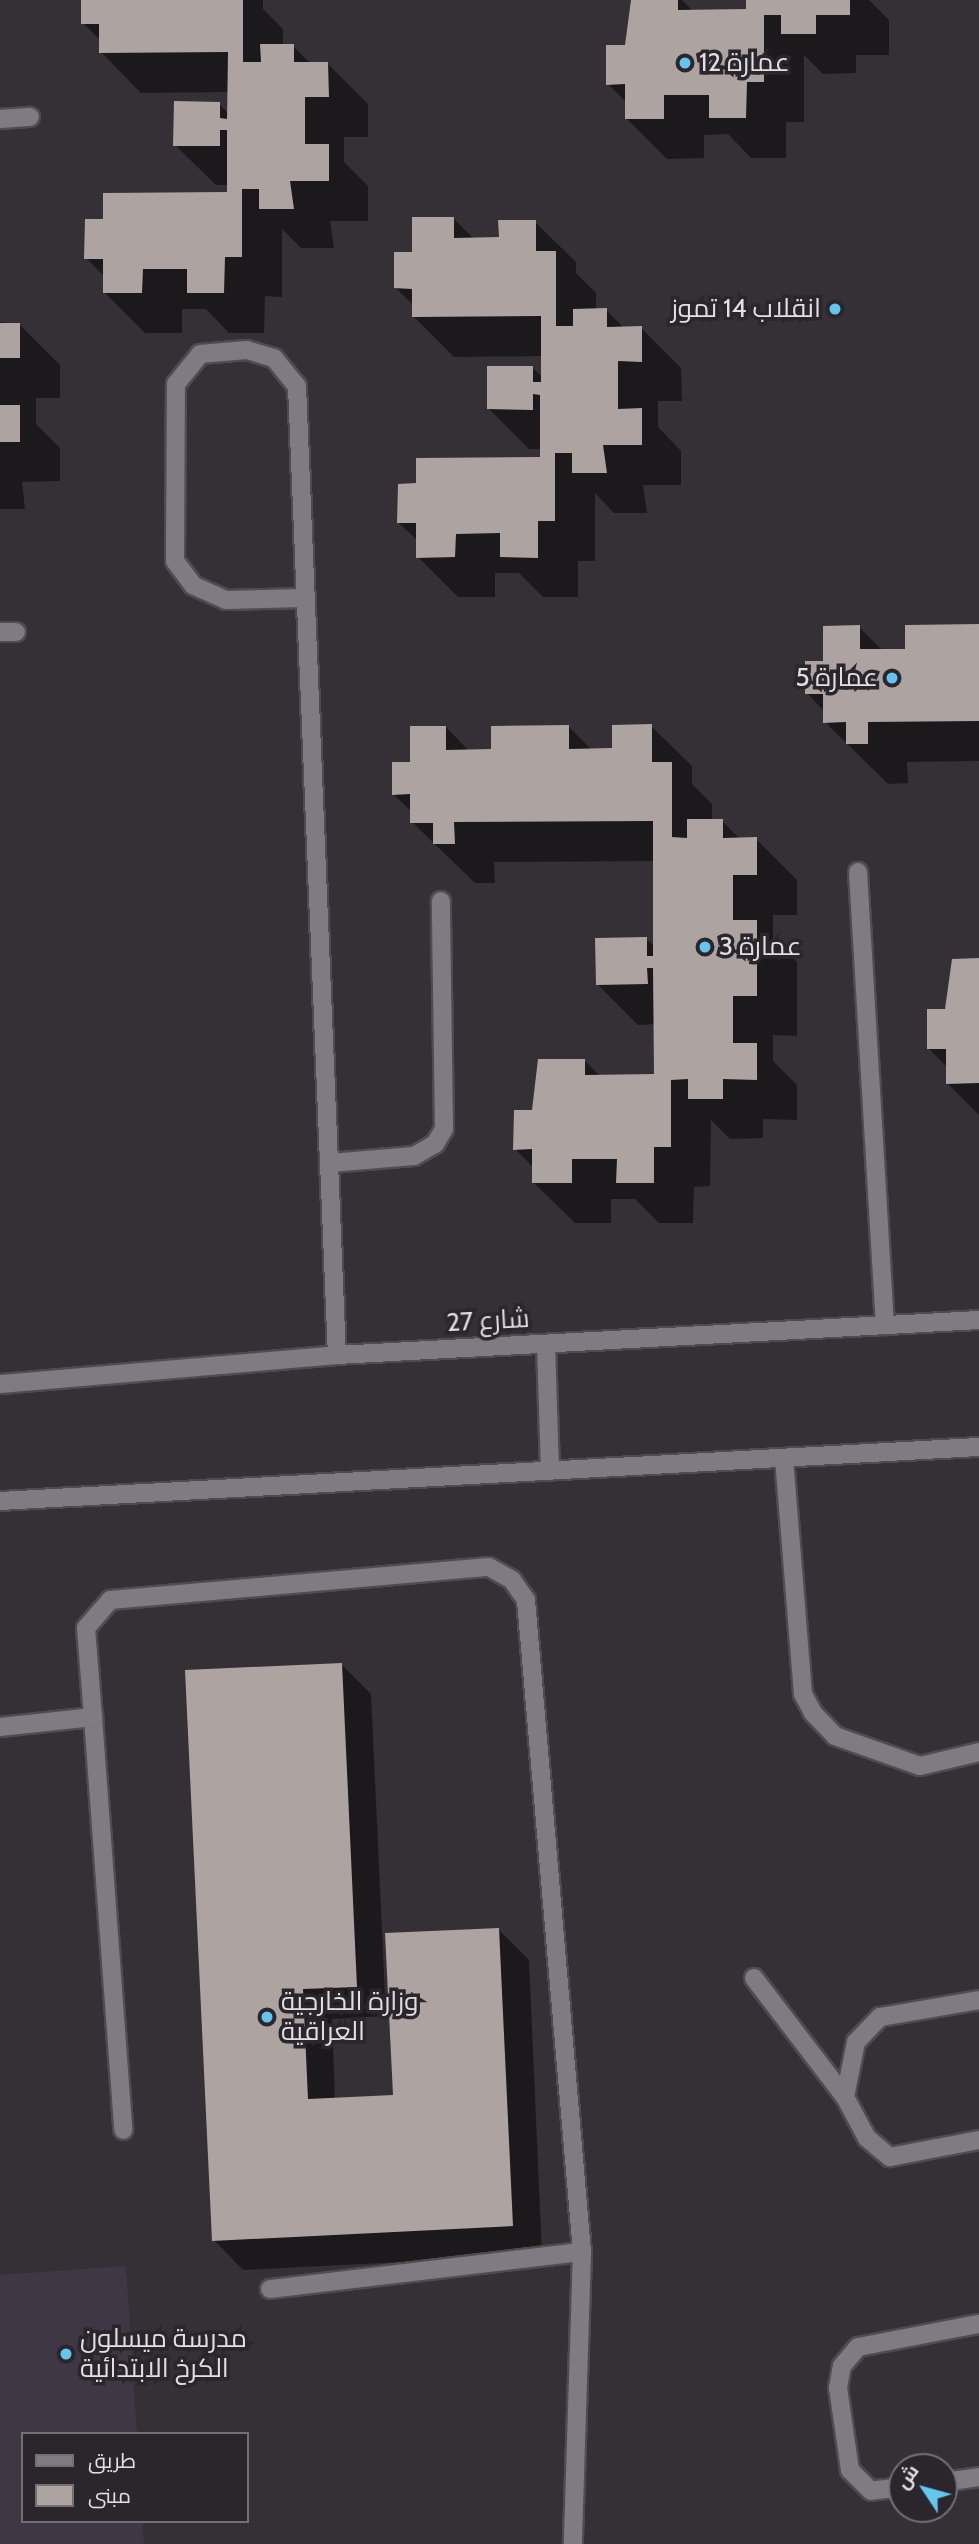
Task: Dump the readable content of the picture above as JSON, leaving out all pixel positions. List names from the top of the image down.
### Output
{
  "streets": {
    "main road": ["شارع 27"]
  },
  "places": [
    "عمارة 12",
    "انقلاب 14 تموز",
    "عمارة 5",
    "عمارة 3",
    "وزارة الخارجية العراقية",
    "مدرسة ميسلون الكرخ الابتدائية"
  ],
  "legend": ["طريق", "مبنى"],
  "north": "top left"
}
